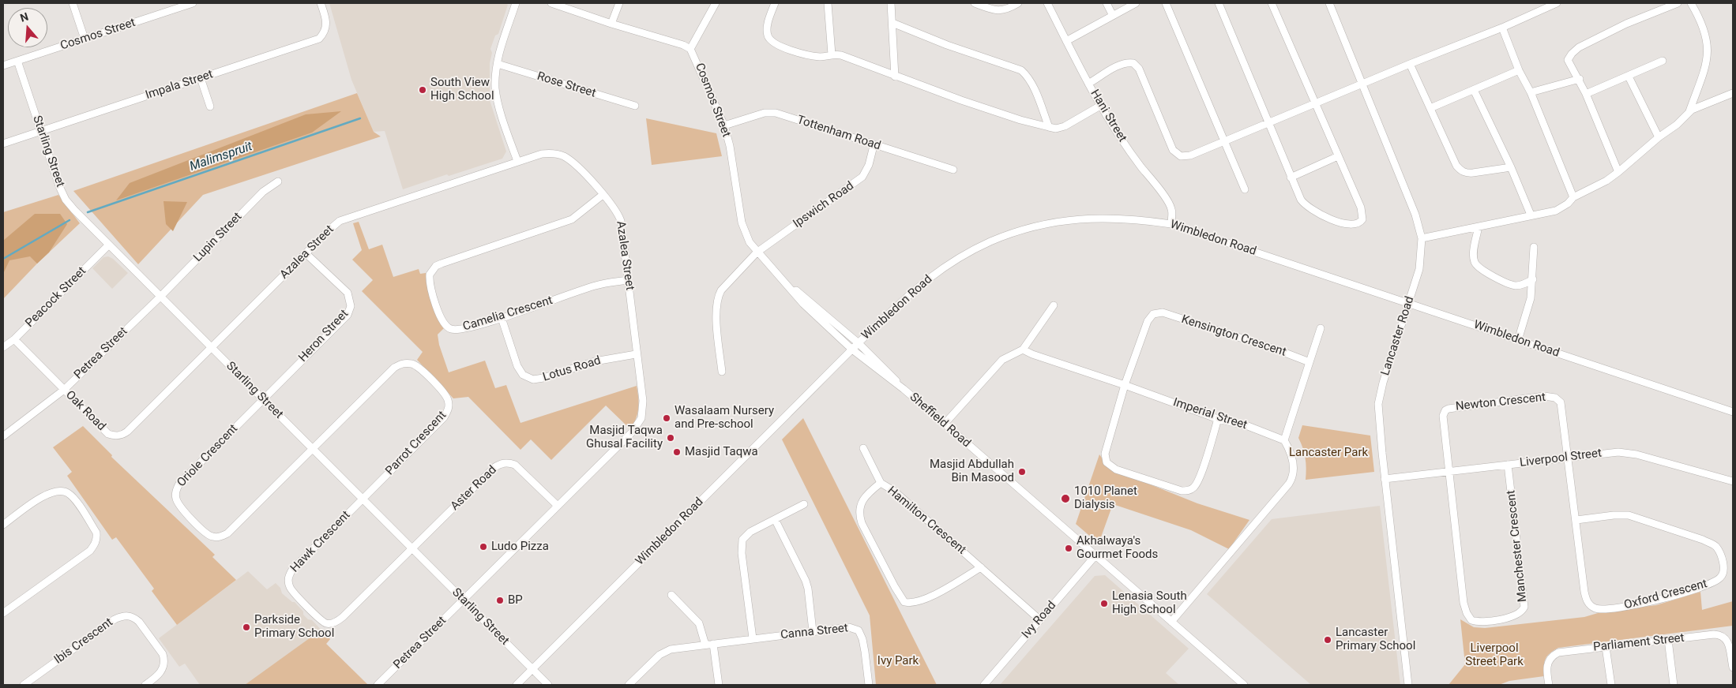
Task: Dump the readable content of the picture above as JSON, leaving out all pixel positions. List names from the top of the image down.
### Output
{
  "streets": {
    "street": [
      "Cosmos Street",
      "Impala Street",
      "Rose Street",
      "Hani Street",
      "Tottenham Road",
      "Starling Street",
      "Ipswich Road",
      "Lupin Street",
      "Wimbledon Road",
      "Azalea Street",
      "Peacock Street",
      "Camelia Crescent",
      "Heron Street",
      "Kensington Crescent",
      "Lancaster Road",
      "Petrea Street",
      "Lotus Road",
      "Newton Crescent",
      "Oak Road",
      "Imperial Street",
      "Sheffield Road",
      "Parrot Crescent",
      "Oriole Crescent",
      "Liverpool Street",
      "Aster Road",
      "Hamilton Crescent",
      "Hawk Crescent",
      "Manchester Crescent",
      "Oxford Crescent",
      "Ivy Road",
      "Canna Street",
      "Ibis Crescent",
      "Parliament Street"
    ]
  },
  "crossings": [
    ["Cosmos Street", "Tottenham Road"],
    ["Cosmos Street", "Starling Street"],
    ["Cosmos Street", "Ipswich Road"],
    ["Cosmos Street", "Wimbledon Road"],
    ["Cosmos Street", "Sheffield Road"],
    ["Impala Street", "Starling Street"],
    ["Hani Street", "Wimbledon Road"],
    ["Tottenham Road", "Ipswich Road"],
    ["Starling Street", "Lupin Street"],
    ["Starling Street", "Wimbledon Road"],
    ["Starling Street", "Azalea Street"],
    ["Starling Street", "Peacock Street"],
    ["Starling Street", "Heron Street"],
    ["Starling Street", "Petrea Street"],
    ["Starling Street", "Oak Road"],
    ["Starling Street", "Parrot Crescent"],
    ["Starling Street", "Oriole Crescent"],
    ["Starling Street", "Aster Road"],
    ["Starling Street", "Hawk Crescent"],
    ["Lupin Street", "Petrea Street"],
    ["Wimbledon Road", "Lancaster Road"],
    ["Wimbledon Road", "Sheffield Road"],
    ["Azalea Street", "Camelia Crescent"],
    ["Azalea Street", "Heron Street"],
    ["Azalea Street", "Petrea Street"],
    ["Azalea Street", "Lotus Road"],
    ["Azalea Street", "Oak Road"],
    ["Azalea Street", "Aster Road"],
    ["Peacock Street", "Oak Road"],
    ["Camelia Crescent", "Lotus Road"],
    ["Heron Street", "Oriole Crescent"],
    ["Kensington Crescent", "Imperial Street"],
    ["Lancaster Road", "Liverpool Street"],
    ["Petrea Street", "Oak Road"],
    ["Newton Crescent", "Liverpool Street"],
    ["Newton Crescent", "Manchester Crescent"],
    ["Newton Crescent", "Oxford Crescent"],
    ["Sheffield Road", "Ivy Road"],
    ["Parrot Crescent", "Oriole Crescent"],
    ["Parrot Crescent", "Hawk Crescent"],
    ["Liverpool Street", "Manchester Crescent"],
    ["Liverpool Street", "Oxford Crescent"],
    ["Aster Road", "Hawk Crescent"],
    ["Hamilton Crescent", "Ivy Road"]
  ],
  "water": ["Malimspruit"],
  "parks": ["Lancaster Park", "Liverpool Street Park", "Ivy Park"],
  "places": [
    "South View High School",
    "Wasalaam Nursery and Pre-school",
    "Masjid Taqwa Ghusal Facility",
    "Masjid Taqwa",
    "Masjid Abdullah Bin Masood",
    "1010 Planet Dialysis",
    "Ludo Pizza",
    "Akhalwaya's Gourmet Foods",
    "BP",
    "Lenasia South High School",
    "Parkside Primary School",
    "Lancaster Primary School"
  ],
  "north": "top"
}
